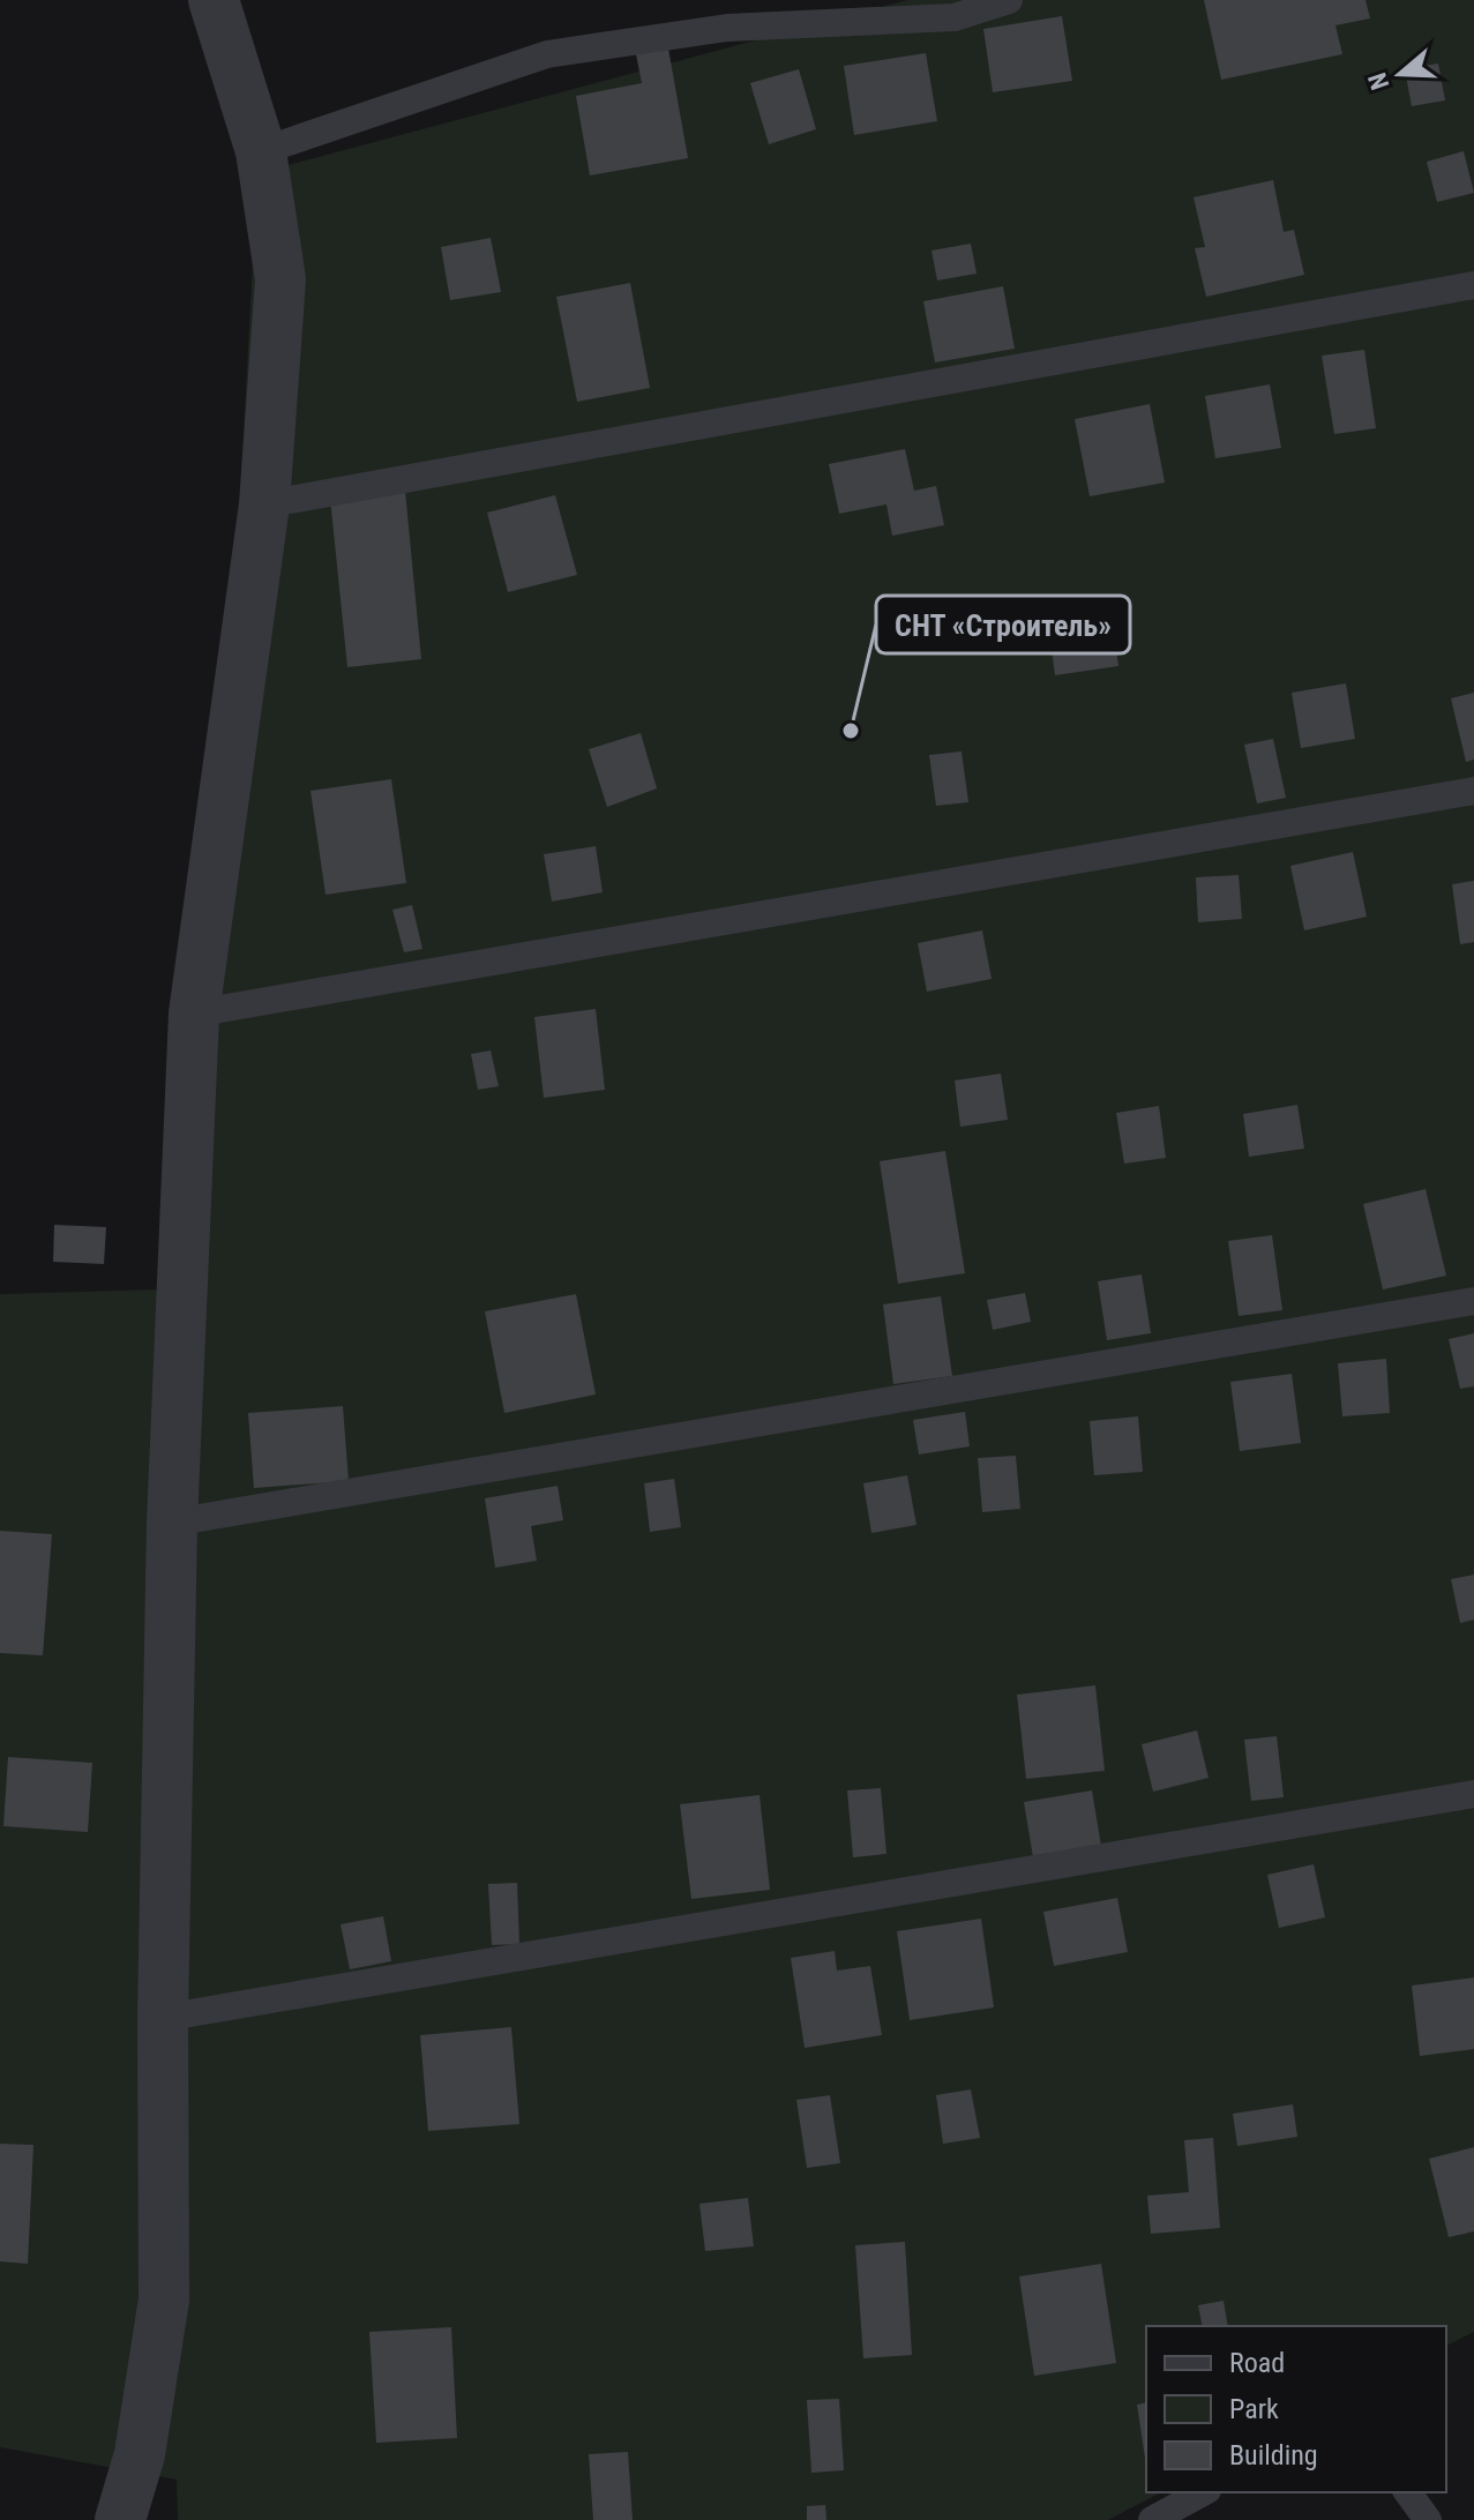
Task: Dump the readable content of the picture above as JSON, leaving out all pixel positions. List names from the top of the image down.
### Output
{
  "places": ["СНТ «Строитель»"],
  "legend": ["Road", "Park", "Building"],
  "north": "left"
}
